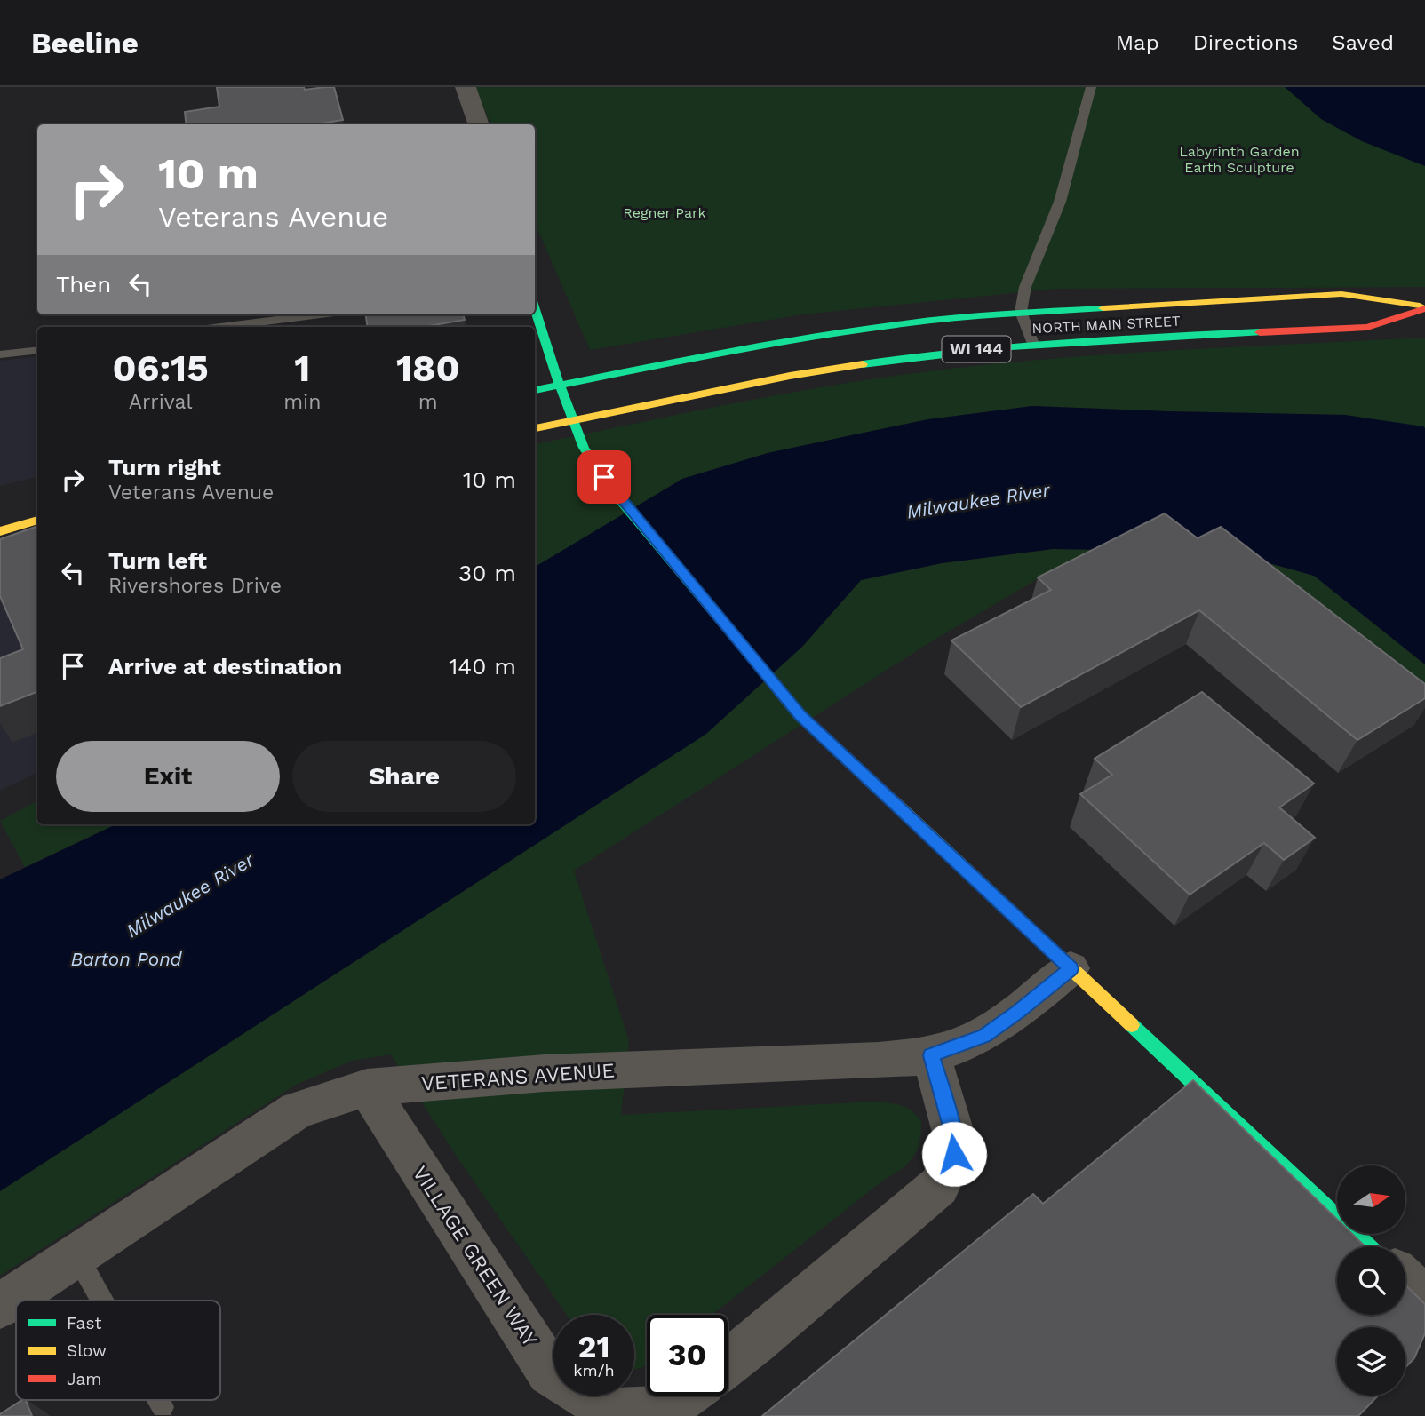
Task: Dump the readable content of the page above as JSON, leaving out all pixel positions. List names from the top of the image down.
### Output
{
  "streets": {
    "main road": ["NORTH MAIN STREET", "WI 144"],
    "street": ["VETERANS AVENUE", "VILLAGE GREEN WAY"]
  },
  "crossings": [
    ["VETERANS AVENUE", "VILLAGE GREEN WAY"]
  ],
  "water": ["Milwaukee River", "Barton Pond"],
  "parks": ["Labyrinth Garden Earth Sculpture", "Regner Park"],
  "legend": ["Fast", "Slow", "Jam"],
  "north": "right",
  "page": {
    "header": "Beeline",
    "nav": ["Map", "Directions", "Saved"],
    "turn": ["10 m", "Veterans Avenue"],
    "then": "Then",
    "eta": [
      "06:15",
      "Arrival",
      "1",
      "min",
      "180",
      "m"
    ],
    "list": [
      {
        "name": "Turn right",
        "note": "Veterans Avenue",
        "value": "10 m"
      },
      {
        "name": "Turn left",
        "note": "Rivershores Drive",
        "value": "30 m"
      },
      {
        "name": "Arrive at destination",
        "value": "140 m"
      }
    ],
    "buttons": ["Exit", "Share"],
    "speed": "21 km/h",
    "limit": "30"
  }
}
